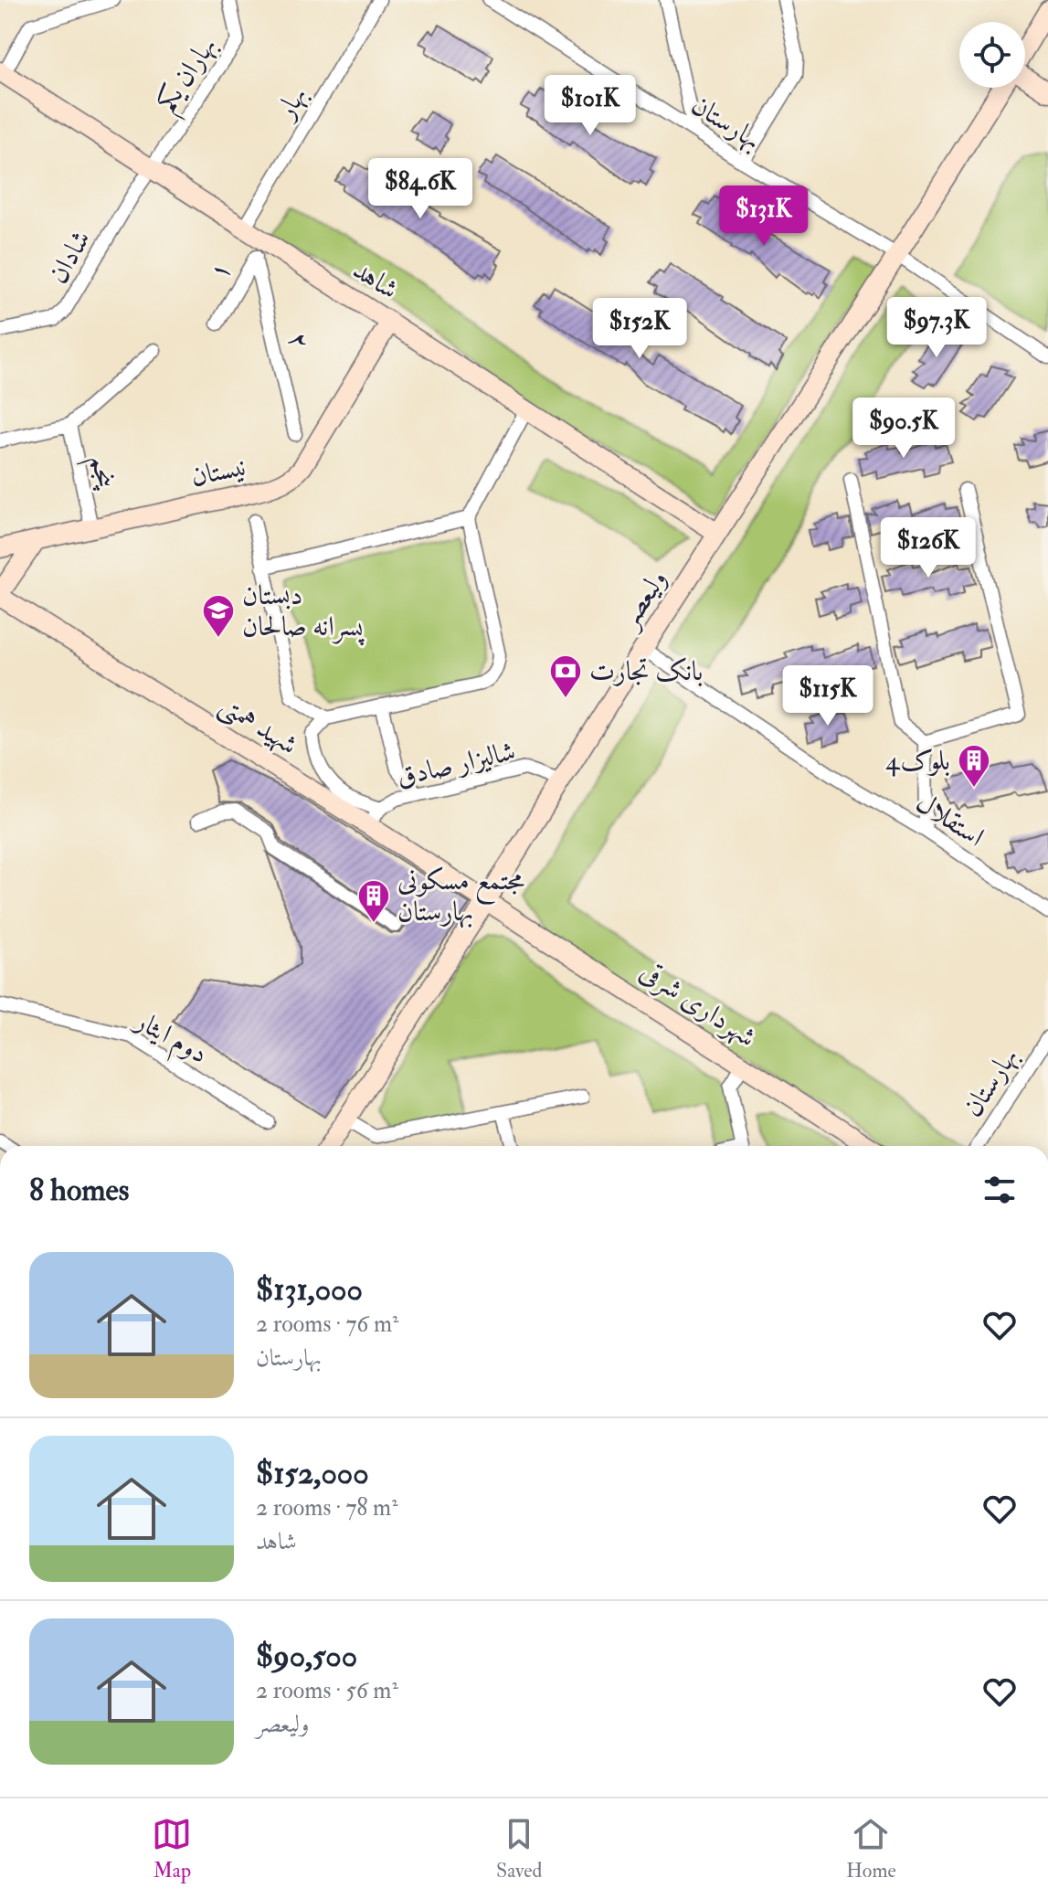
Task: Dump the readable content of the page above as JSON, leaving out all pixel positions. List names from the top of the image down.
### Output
{
  "streets": {
    "main road": [
      "شاهد",
      "نيستان",
      "ولیعصر",
      "شهید همتی",
      "شهرداری شرقی"
    ],
    "street": [
      "بهاران یکم",
      "بهار",
      "بهارستان",
      "شادان",
      "۱",
      "۲",
      "پنجم",
      "شالیزار صادق",
      "استقلال",
      "دوم ایثار"
    ]
  },
  "crossings": [
    ["بهاران یکم", "شادان"],
    ["بهاران یکم", "شاهد"],
    ["بهار", "شاهد"],
    ["بهارستان", "ولیعصر"],
    ["شادان", "شاهد"],
    ["۱", "شاهد"],
    ["۱", "۲"],
    ["شاهد", "نيستان"],
    ["شاهد", "ولیعصر"],
    ["پنجم", "نيستان"],
    ["ولیعصر", "شهید همتی"],
    ["ولیعصر", "شالیزار صادق"],
    ["ولیعصر", "استقلال"],
    ["ولیعصر", "شهرداری شرقی"],
    ["شهید همتی", "شالیزار صادق"],
    ["شهید همتی", "شهرداری شرقی"]
  ],
  "places": {
    "school or university": ["دبستان پسرانه صالحان"],
    "bank": ["بانک تجارت"],
    "building": ["بلوک4", "مجتمع مسکونی بهارستان"]
  },
  "page": {
    "price": [
      "$101K",
      "$84.6K",
      "$131K",
      "$97.3K",
      "$152K",
      "$90.5K",
      "$126K",
      "$115K"
    ],
    "heading": "8 homes",
    "list": [
      {
        "name": "$131,000",
        "note": "2 rooms · 76 m² · بهارستان"
      },
      {
        "name": "$152,000",
        "note": "2 rooms · 78 m² · شاهد"
      },
      {
        "name": "$90,500",
        "note": "2 rooms · 56 m² · ولیعصر"
      }
    ],
    "tabs": ["Map", "Saved", "Home"]
  }
}
